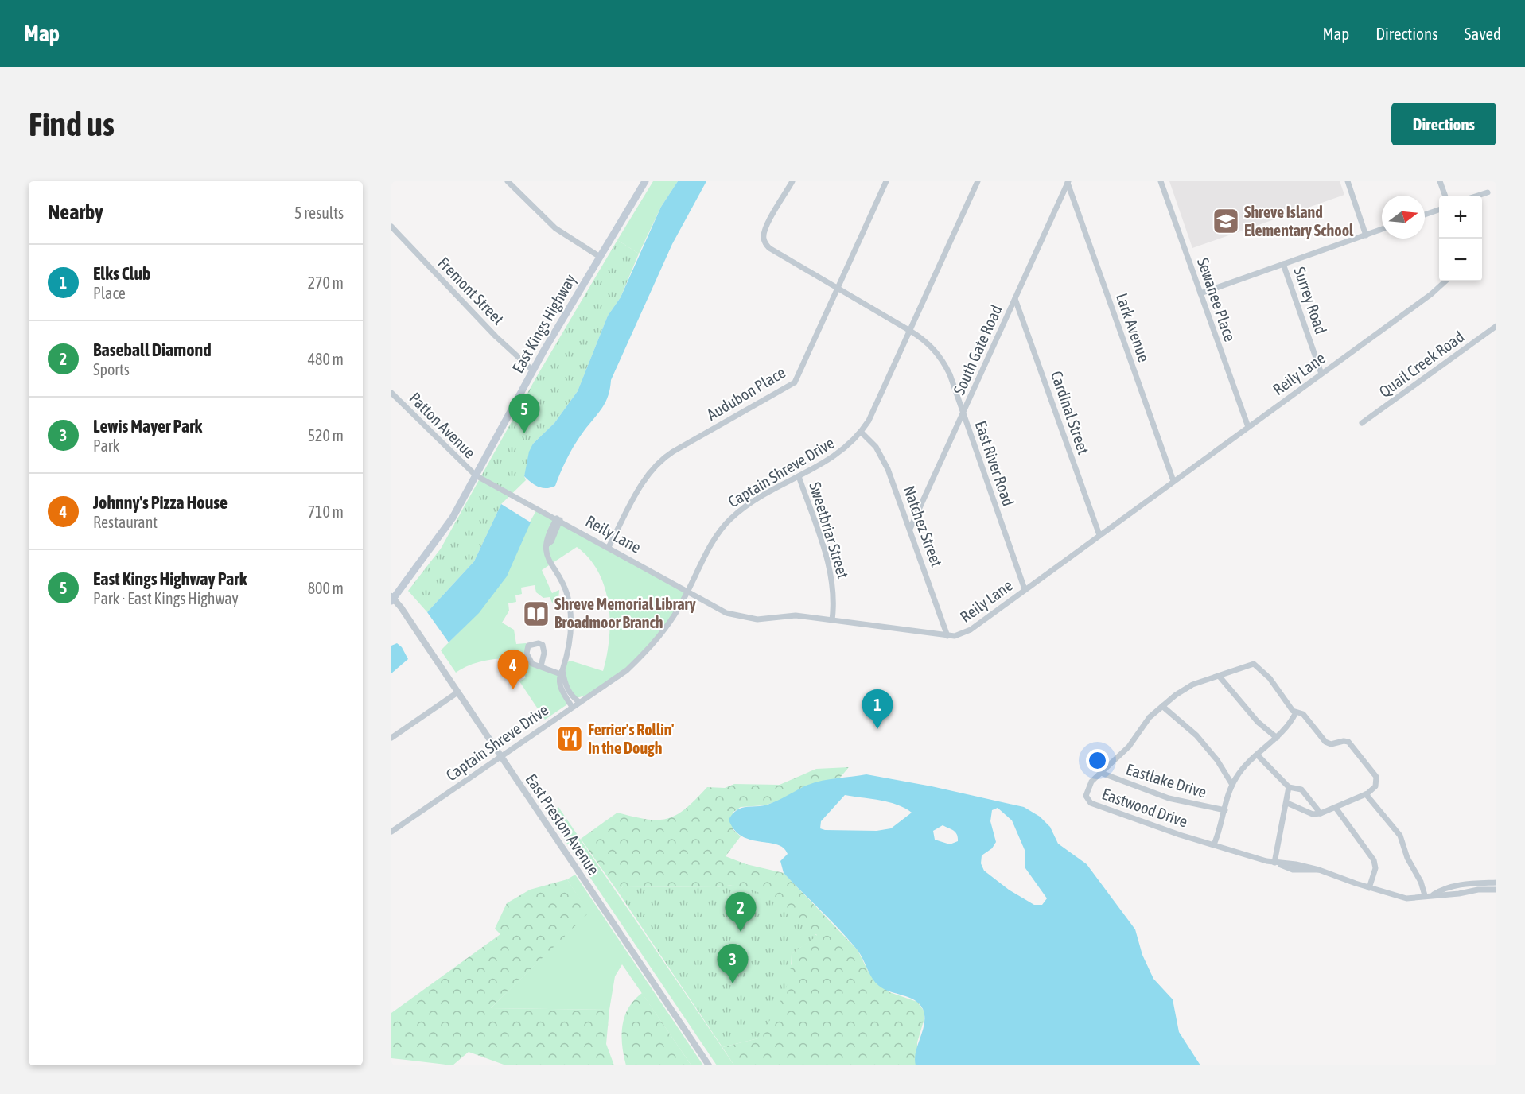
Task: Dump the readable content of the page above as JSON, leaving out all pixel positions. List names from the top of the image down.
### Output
{
  "streets": {
    "main road": ["East Kings Highway"],
    "street": [
      "Fremont Street",
      "Sewanee Place",
      "Surrey Road",
      "Lark Avenue",
      "South Gate Road",
      "Quail Creek Road",
      "Reily Lane",
      "Audubon Place",
      "Cardinal Street",
      "Patton Avenue",
      "East River Road",
      "Captain Shreve Drive",
      "Natchez Street",
      "Sweetbriar Street",
      "Eastlake Drive",
      "Eastwood Drive",
      "East Preston Avenue"
    ]
  },
  "crossings": [
    ["Fremont Street", "East Kings Highway"],
    ["Sewanee Place", "Reily Lane"],
    ["Surrey Road", "Reily Lane"],
    ["East Kings Highway", "Reily Lane"],
    ["East Kings Highway", "Patton Avenue"],
    ["East Kings Highway", "East Preston Avenue"],
    ["Lark Avenue", "South Gate Road"],
    ["Lark Avenue", "Reily Lane"],
    ["South Gate Road", "Cardinal Street"],
    ["South Gate Road", "East River Road"],
    ["South Gate Road", "Natchez Street"],
    ["Reily Lane", "Audubon Place"],
    ["Reily Lane", "Cardinal Street"],
    ["Reily Lane", "Patton Avenue"],
    ["Reily Lane", "East River Road"],
    ["Reily Lane", "Captain Shreve Drive"],
    ["Reily Lane", "Natchez Street"],
    ["Reily Lane", "Sweetbriar Street"],
    ["Audubon Place", "East River Road"],
    ["East River Road", "Captain Shreve Drive"],
    ["Captain Shreve Drive", "Natchez Street"],
    ["Captain Shreve Drive", "Sweetbriar Street"],
    ["Captain Shreve Drive", "East Preston Avenue"],
    ["Eastlake Drive", "Eastwood Drive"]
  ],
  "places": {
    "school or university": ["Shreve Island Elementary School"],
    "library": ["Shreve Memorial Library Broadmoor Branch"],
    "restaurant": ["Ferrier's Rollin' In the Dough"]
  },
  "north": "right",
  "page": {
    "header": "Map",
    "nav": ["Map", "Directions", "Saved"],
    "buttons": "Directions",
    "title": "Find us",
    "heading": ["Nearby", "5 results"],
    "map_buttons": ["+", "−"],
    "list": [
      {
        "mark": "1",
        "name": "Elks Club",
        "note": "Place",
        "value": "270 m"
      },
      {
        "mark": "2",
        "name": "Baseball Diamond",
        "note": "Sports",
        "value": "480 m"
      },
      {
        "mark": "3",
        "name": "Lewis Mayer Park",
        "note": "Park",
        "value": "520 m"
      },
      {
        "mark": "4",
        "name": "Johnny's Pizza House",
        "note": "Restaurant",
        "value": "710 m"
      },
      {
        "mark": "5",
        "name": "East Kings Highway Park",
        "note": "Park · East Kings Highway",
        "value": "800 m"
      }
    ],
    "pins": [
      "5",
      "4",
      "1",
      "2",
      "3"
    ]
  }
}
